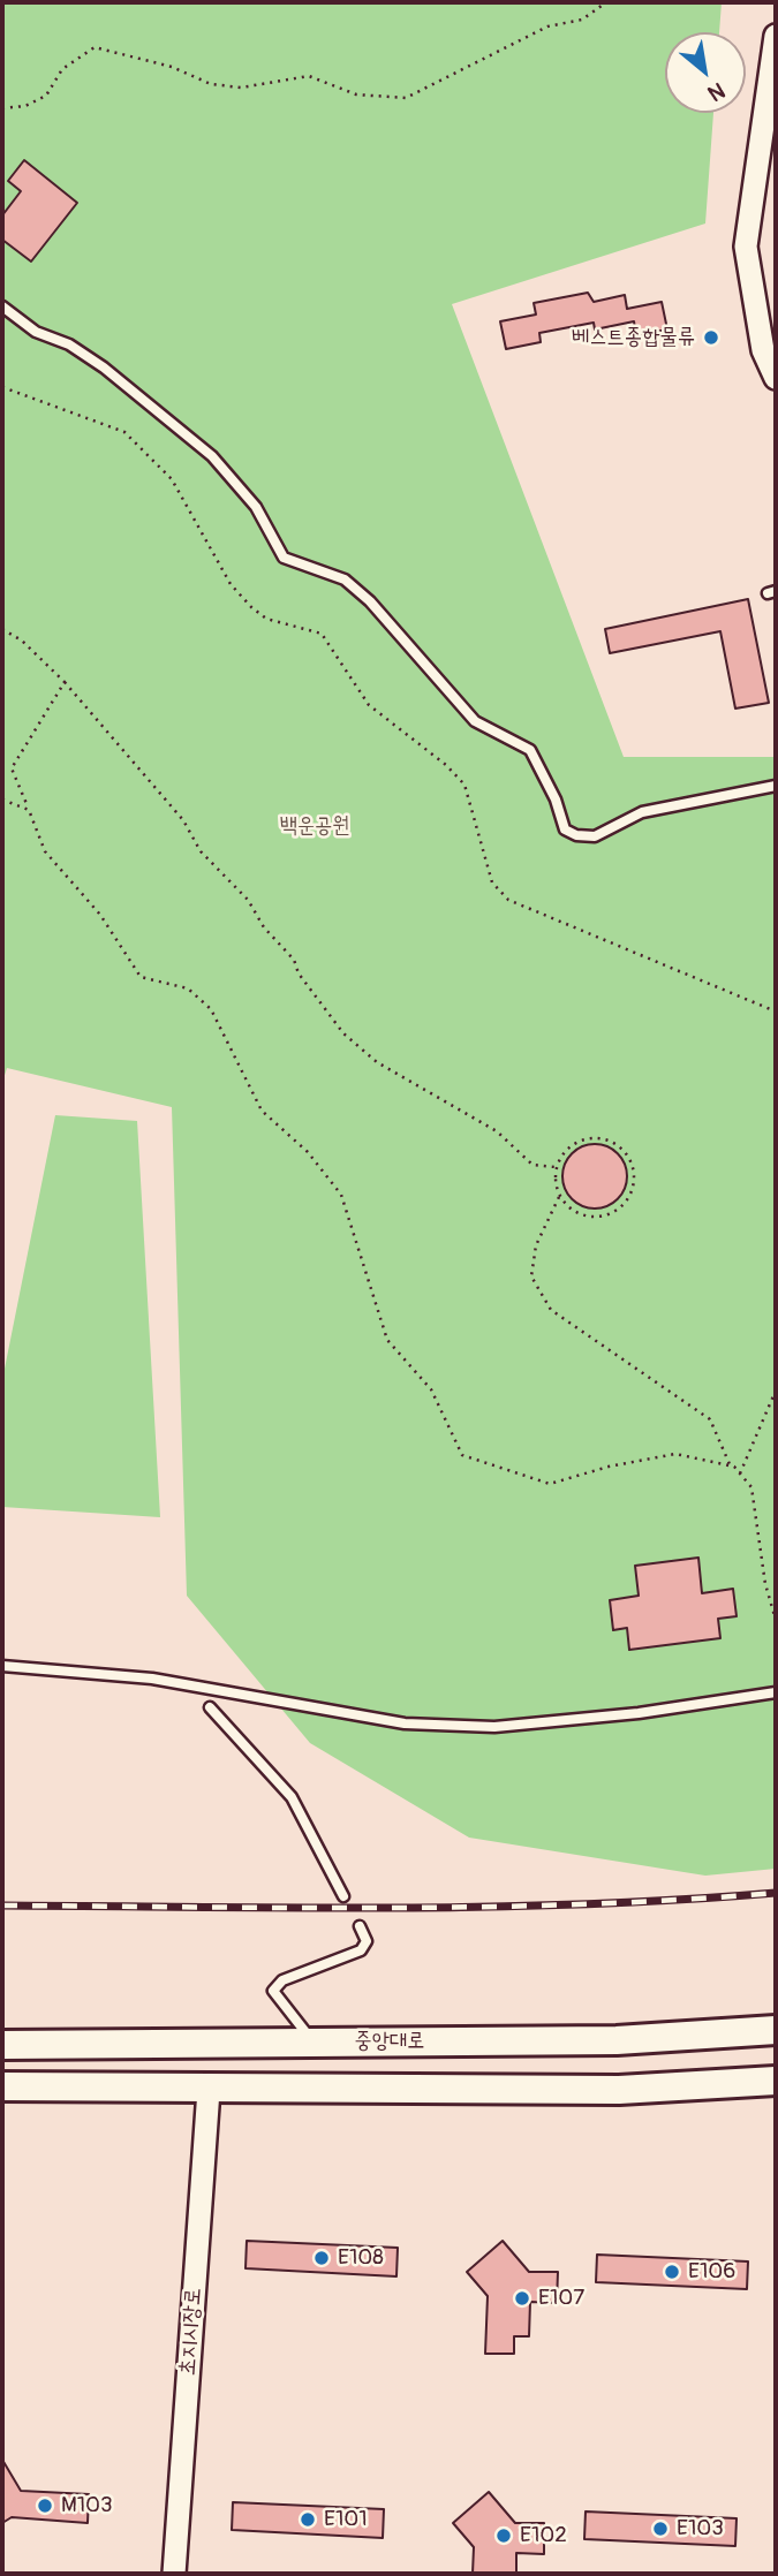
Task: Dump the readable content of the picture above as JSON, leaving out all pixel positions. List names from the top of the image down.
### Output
{
  "streets": {
    "main road": ["중앙대로"],
    "street": ["초지시장로"]
  },
  "parks": ["백운공원"],
  "places": [
    "베스트종합물류",
    "E108",
    "E106",
    "E107",
    "M103",
    "E101",
    "E103",
    "E102"
  ],
  "north": "bottom right"
}
